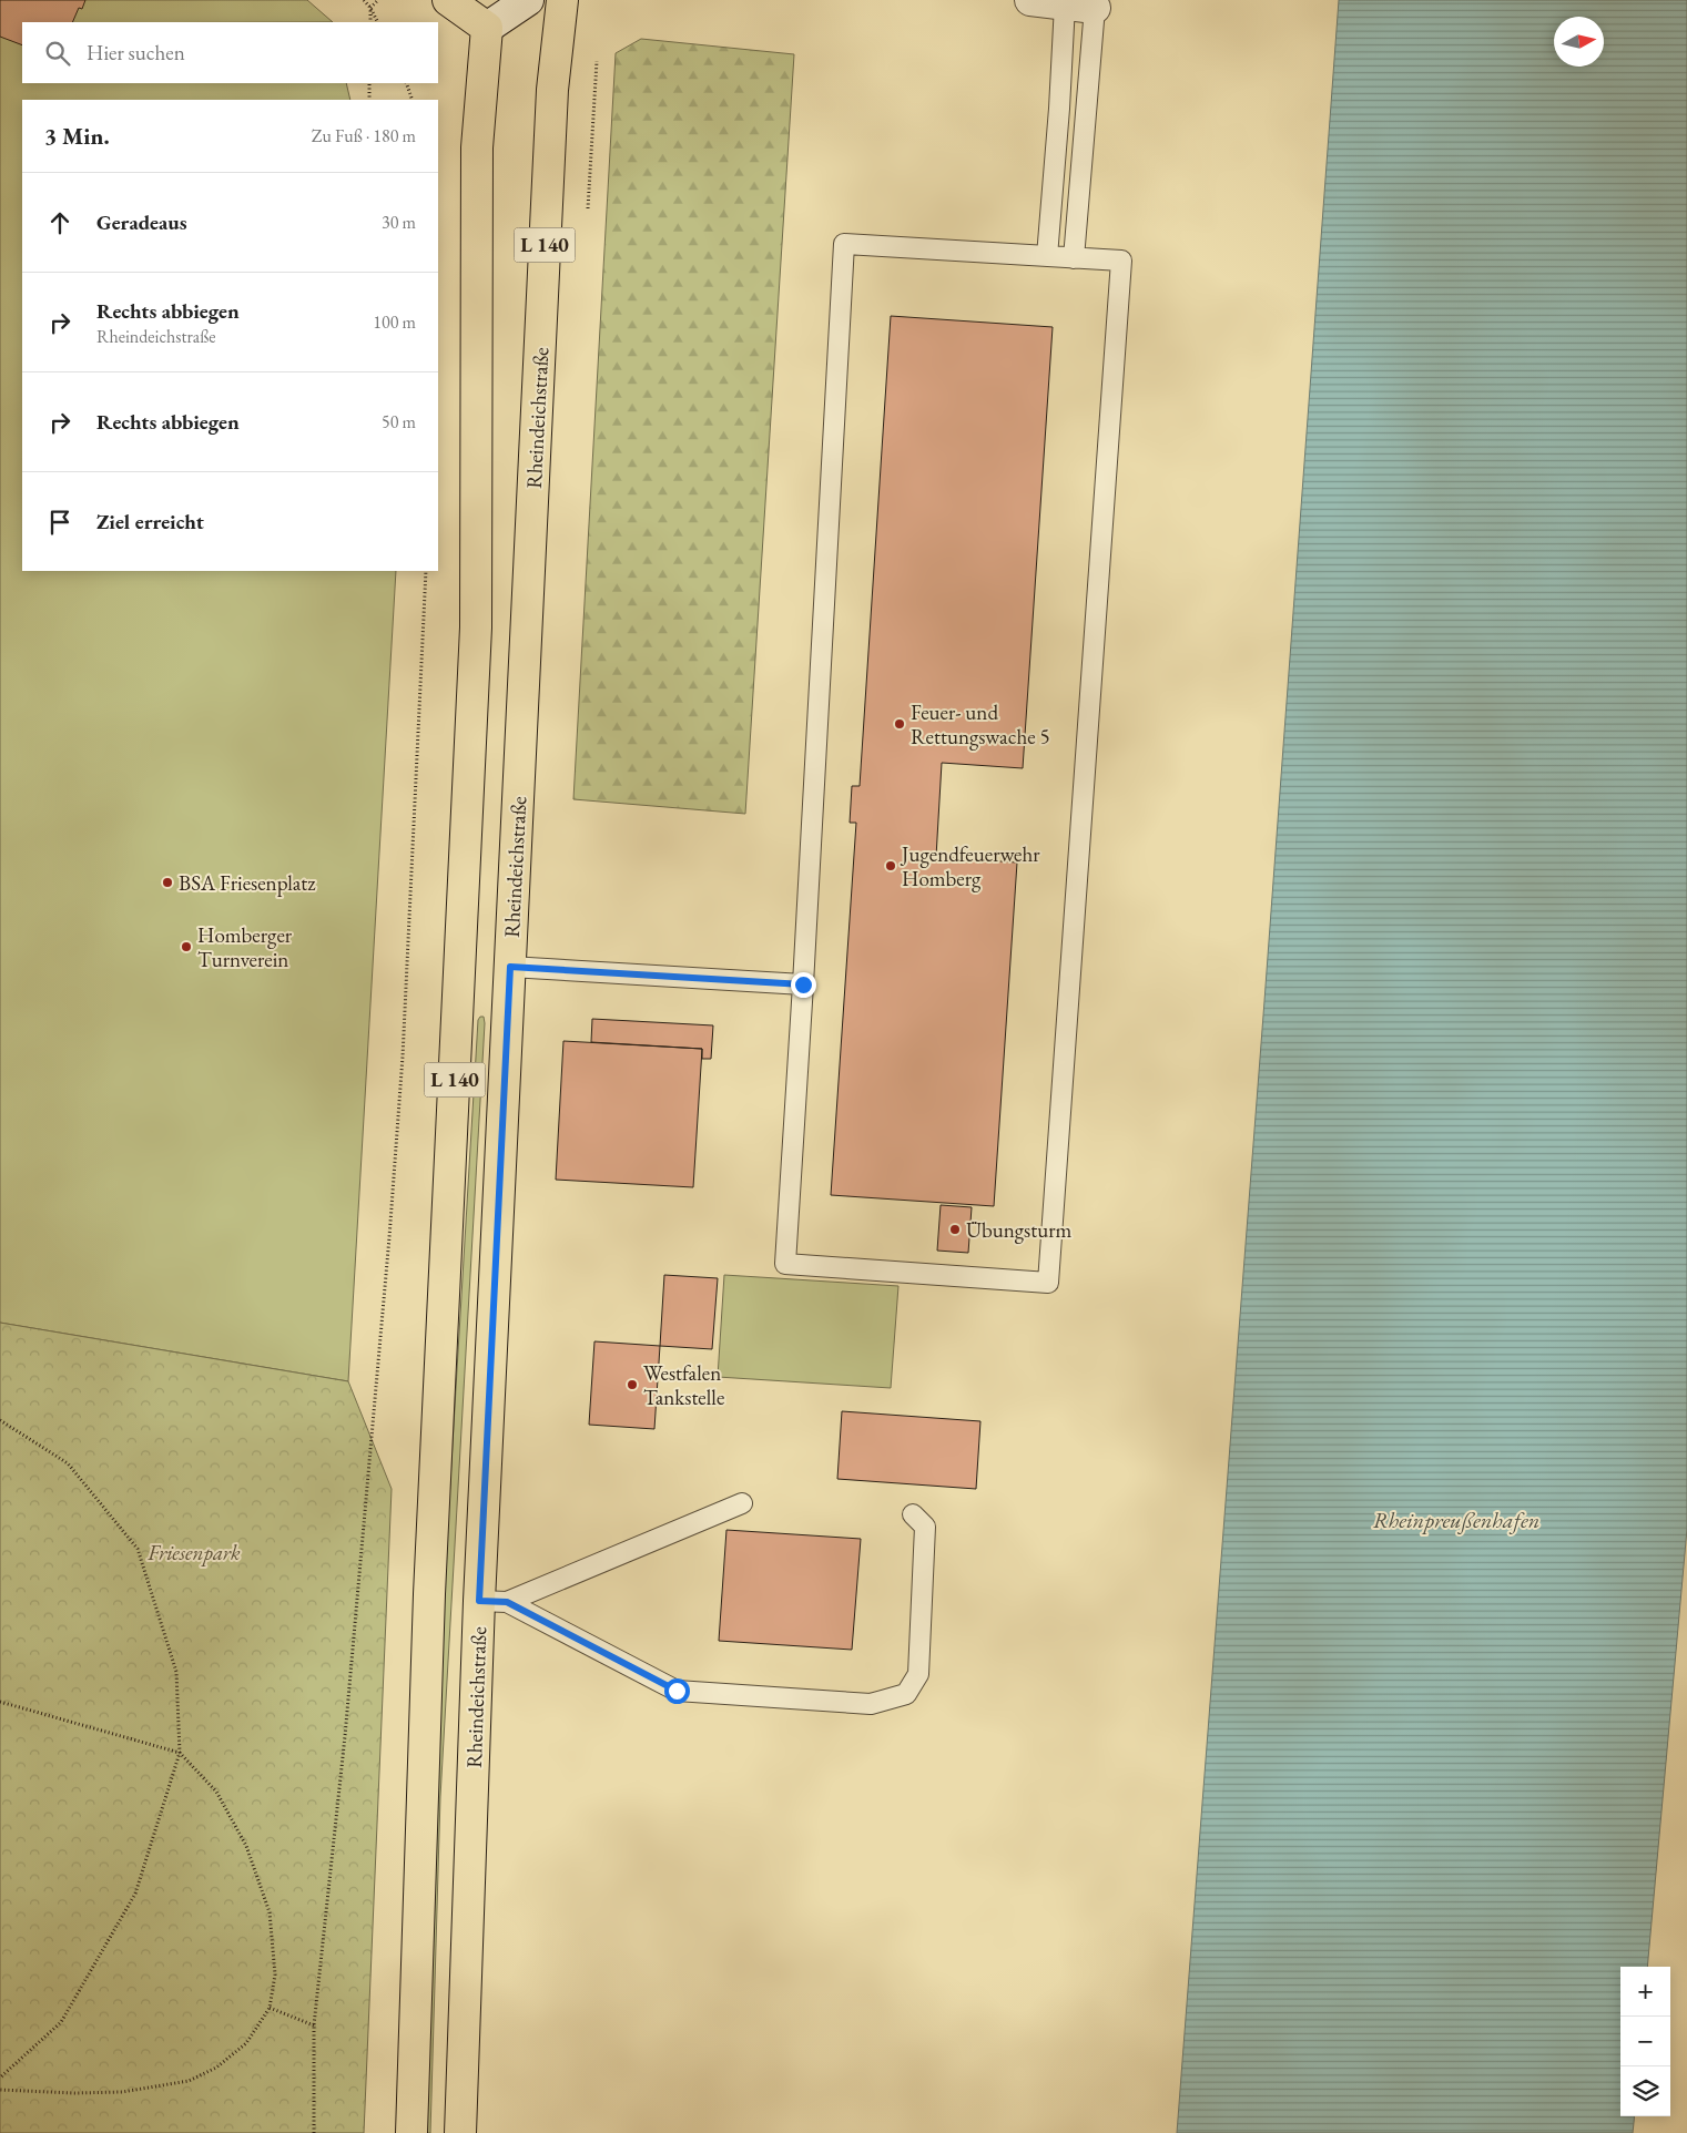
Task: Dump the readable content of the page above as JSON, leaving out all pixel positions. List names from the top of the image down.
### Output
{
  "streets": {
    "main road": ["L 140", "Rheindeichstraße"]
  },
  "water": ["Rheinpreußenhafen"],
  "parks": ["Friesenpark"],
  "places": [
    "Feuer- und Rettungswache 5",
    "Jugendfeuerwehr Homberg",
    "BSA Friesenplatz",
    "Homberger Turnverein",
    "Übungsturm",
    "Westfalen Tankstelle"
  ],
  "north": "right",
  "page": {
    "search": "Hier suchen",
    "heading": ["3 Min.", "Zu Fuß · 180 m"],
    "list": [
      ["Geradeaus", "30 m"],
      ["Rechts abbiegen", "Rheindeichstraße", "100 m"],
      ["Rechts abbiegen", "50 m"],
      "Ziel erreicht"
    ],
    "map_buttons": ["+", "−"]
  }
}
